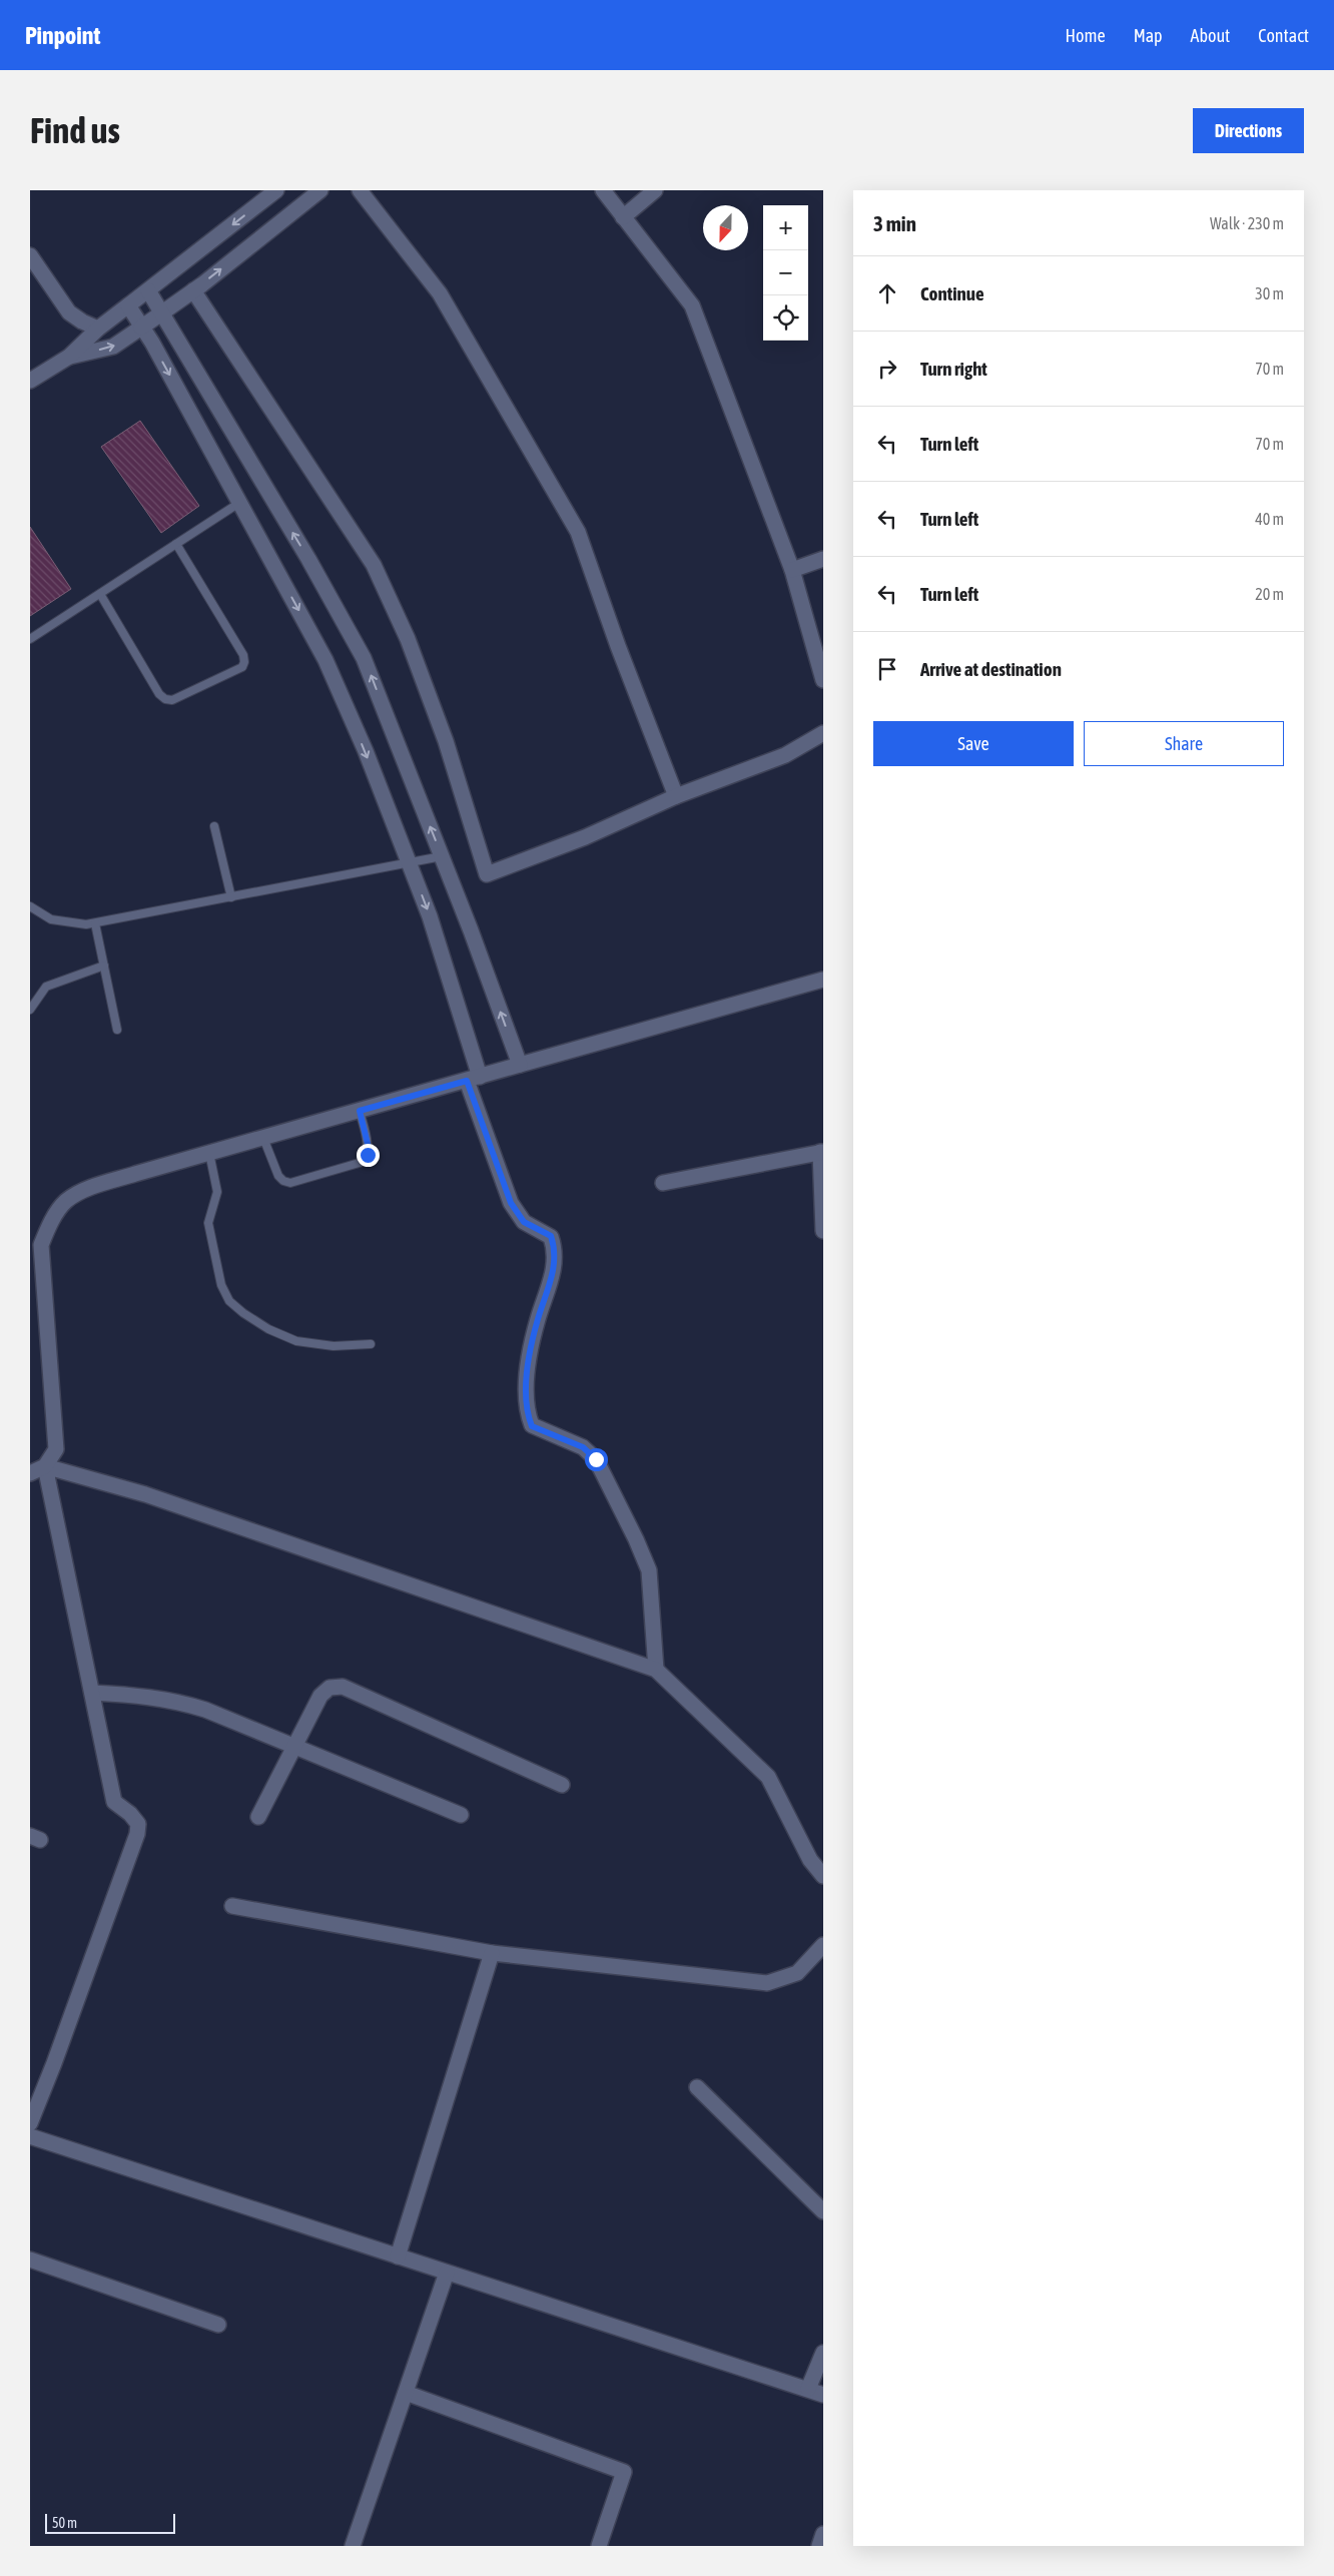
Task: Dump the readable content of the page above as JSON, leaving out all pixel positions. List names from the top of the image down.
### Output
{
  "scale_bar": "50 m",
  "north": "bottom",
  "page": {
    "header": "Pinpoint",
    "nav": [
      "Home",
      "Map",
      "About",
      "Contact"
    ],
    "buttons": [
      "Directions",
      ["Save", "Share"]
    ],
    "title": "Find us",
    "heading": ["3 min", "Walk · 230 m"],
    "map_buttons": ["+", "−"],
    "list": [
      ["Continue", "30 m"],
      ["Turn right", "70 m"],
      ["Turn left", "70 m"],
      ["Turn left", "40 m"],
      ["Turn left", "20 m"],
      "Arrive at destination"
    ],
    "scale": "50 m"
  }
}
